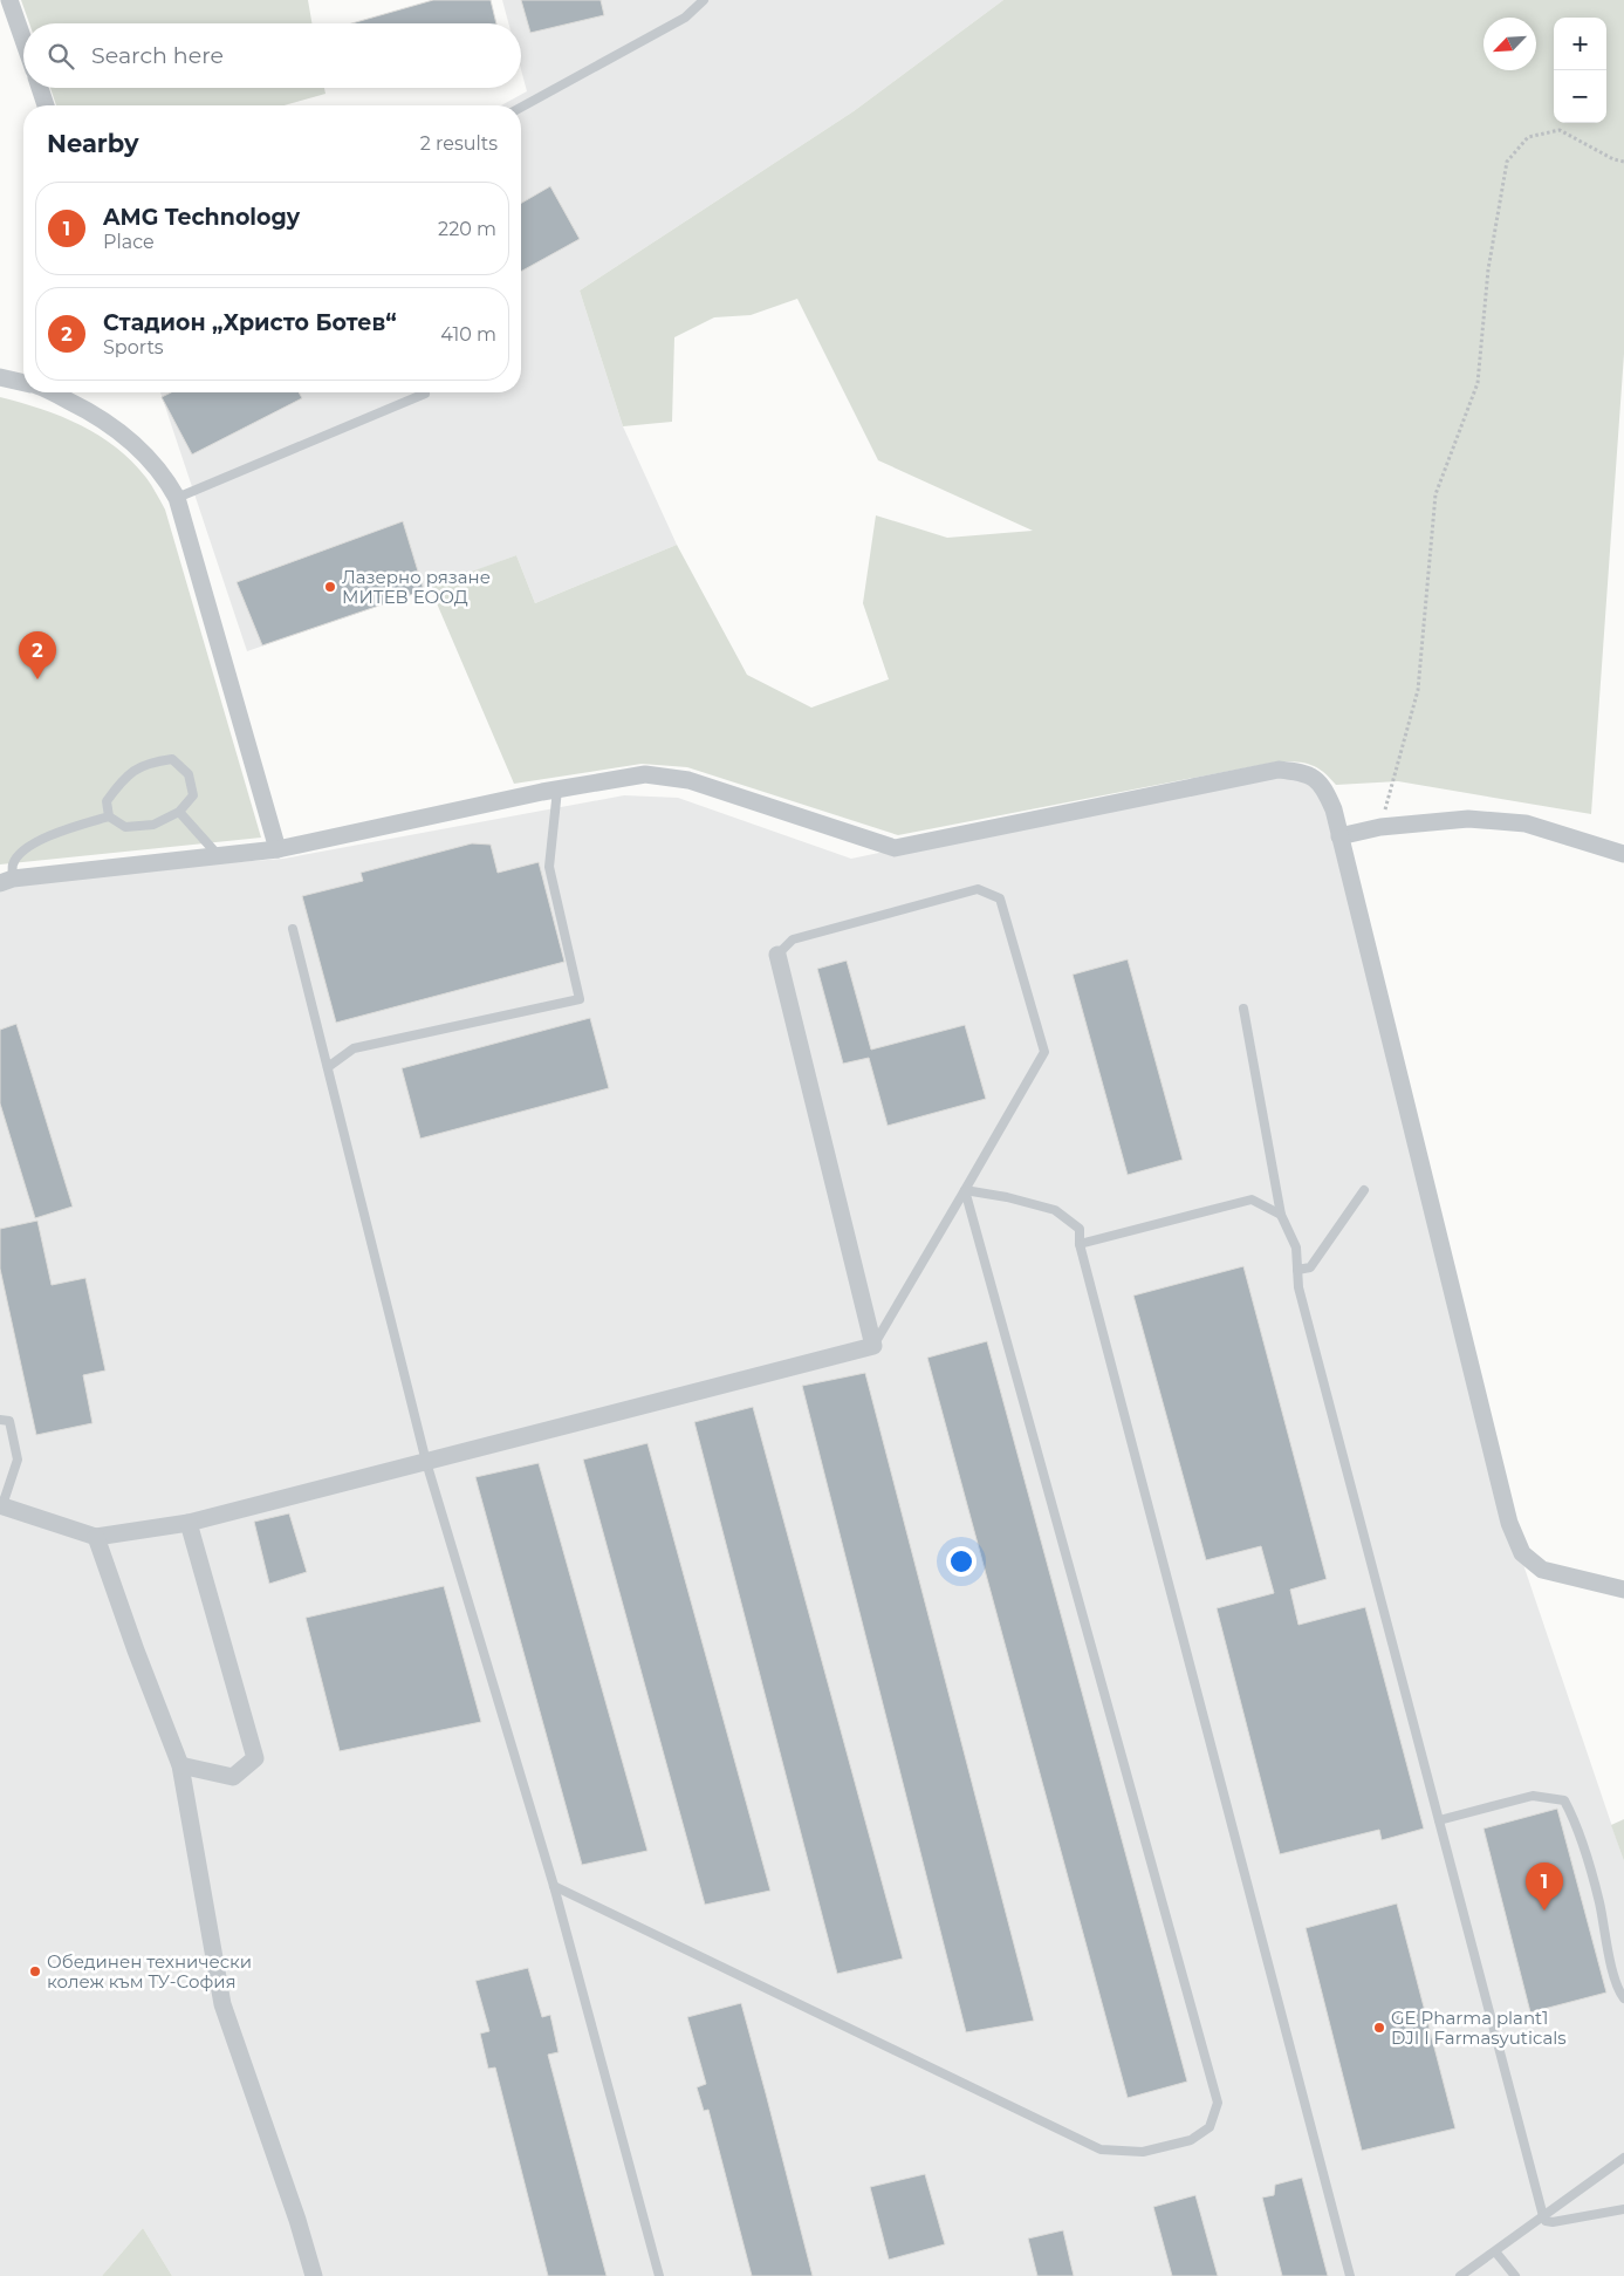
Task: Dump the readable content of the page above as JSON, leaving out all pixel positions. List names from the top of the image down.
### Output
{
  "places": ["Лазерно рязане МИТЕВ ЕООД", "Обединен технически колеж към ТУ-София", "GE Pharma plant1 DJI I Farmasyuticals"],
  "north": "bottom left",
  "page": {
    "map_buttons": ["+", "−"],
    "search": "Search here",
    "heading": ["Nearby", "2 results"],
    "list": [
      {
        "mark": "1",
        "name": "AMG Technology",
        "note": "Place",
        "value": "220 m"
      },
      {
        "mark": "2",
        "name": "Стадион „Христо Ботев“",
        "note": "Sports",
        "value": "410 m"
      }
    ],
    "pins": ["2", "1"]
  }
}
